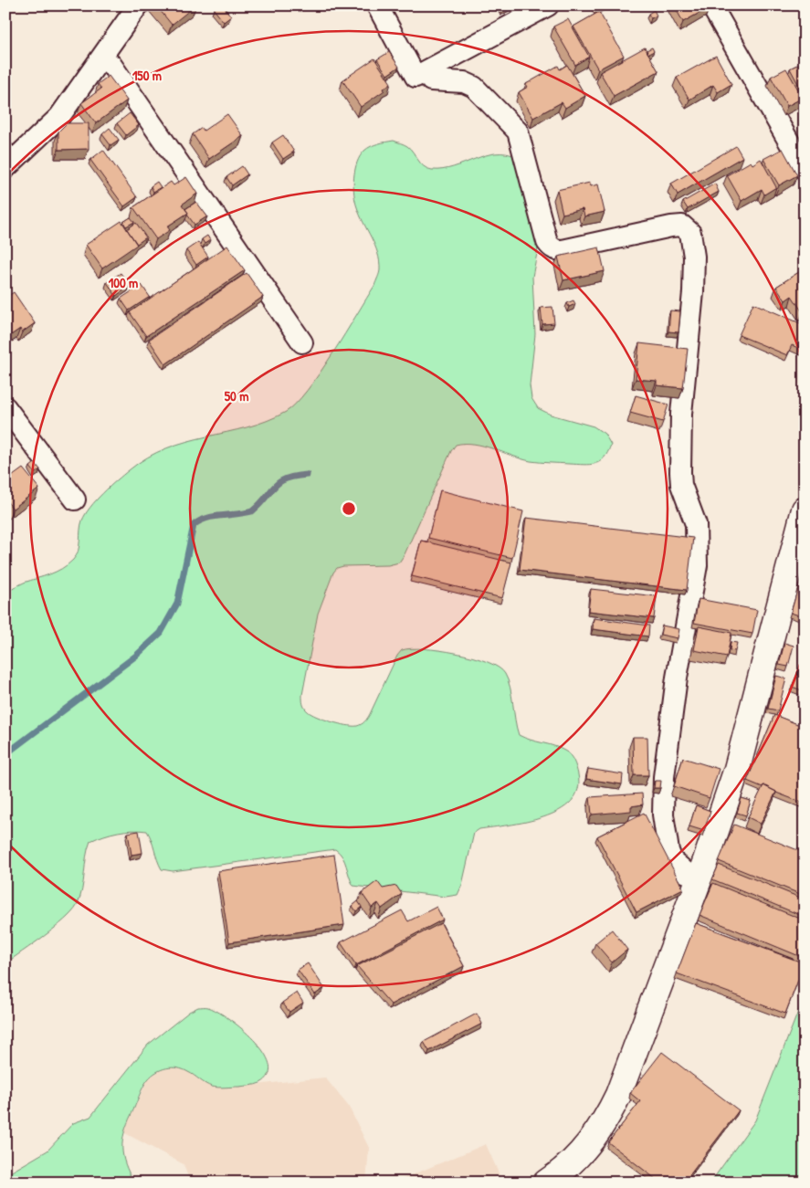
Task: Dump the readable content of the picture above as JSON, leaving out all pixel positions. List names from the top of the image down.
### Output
{
  "rings": ["150 m", "100 m", "50 m"]
}
